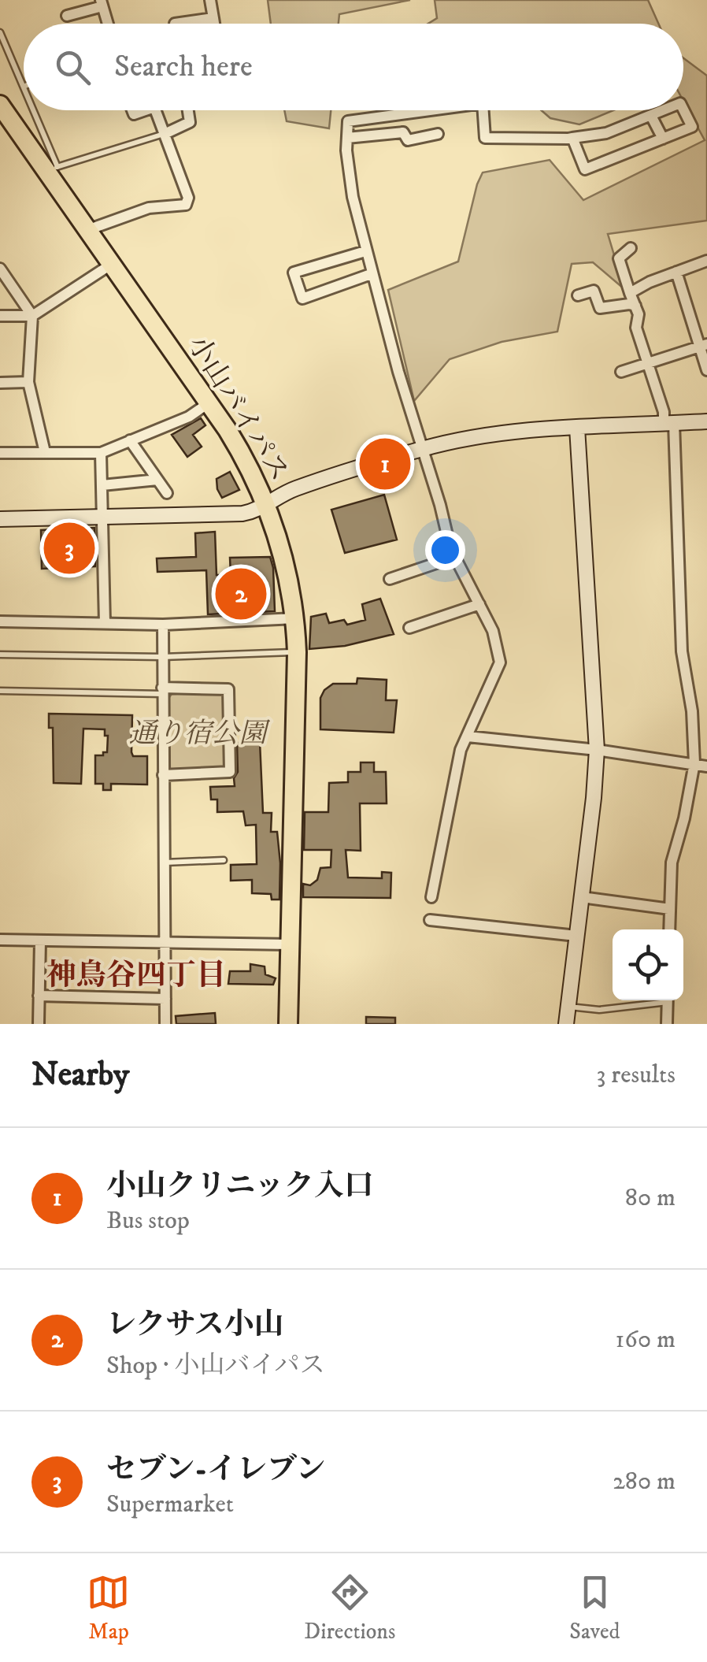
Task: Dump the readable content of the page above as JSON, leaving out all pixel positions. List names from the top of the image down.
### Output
{
  "streets": {
    "highway": ["小山バイパス"]
  },
  "districts": ["神鳥谷四丁目"],
  "parks": ["通り宿公園"],
  "page": {
    "search": "Search here",
    "pins": ["1", "3", "2"],
    "heading": ["Nearby", "3 results"],
    "list": [
      {
        "mark": "1",
        "name": "小山クリニック入口",
        "note": "Bus stop",
        "value": "80 m"
      },
      {
        "mark": "2",
        "name": "レクサス小山",
        "note": "Shop · 小山バイパス",
        "value": "160 m"
      },
      {
        "mark": "3",
        "name": "セブン-イレブン",
        "note": "Supermarket",
        "value": "280 m"
      }
    ],
    "nav": ["Map", "Directions", "Saved"]
  }
}
